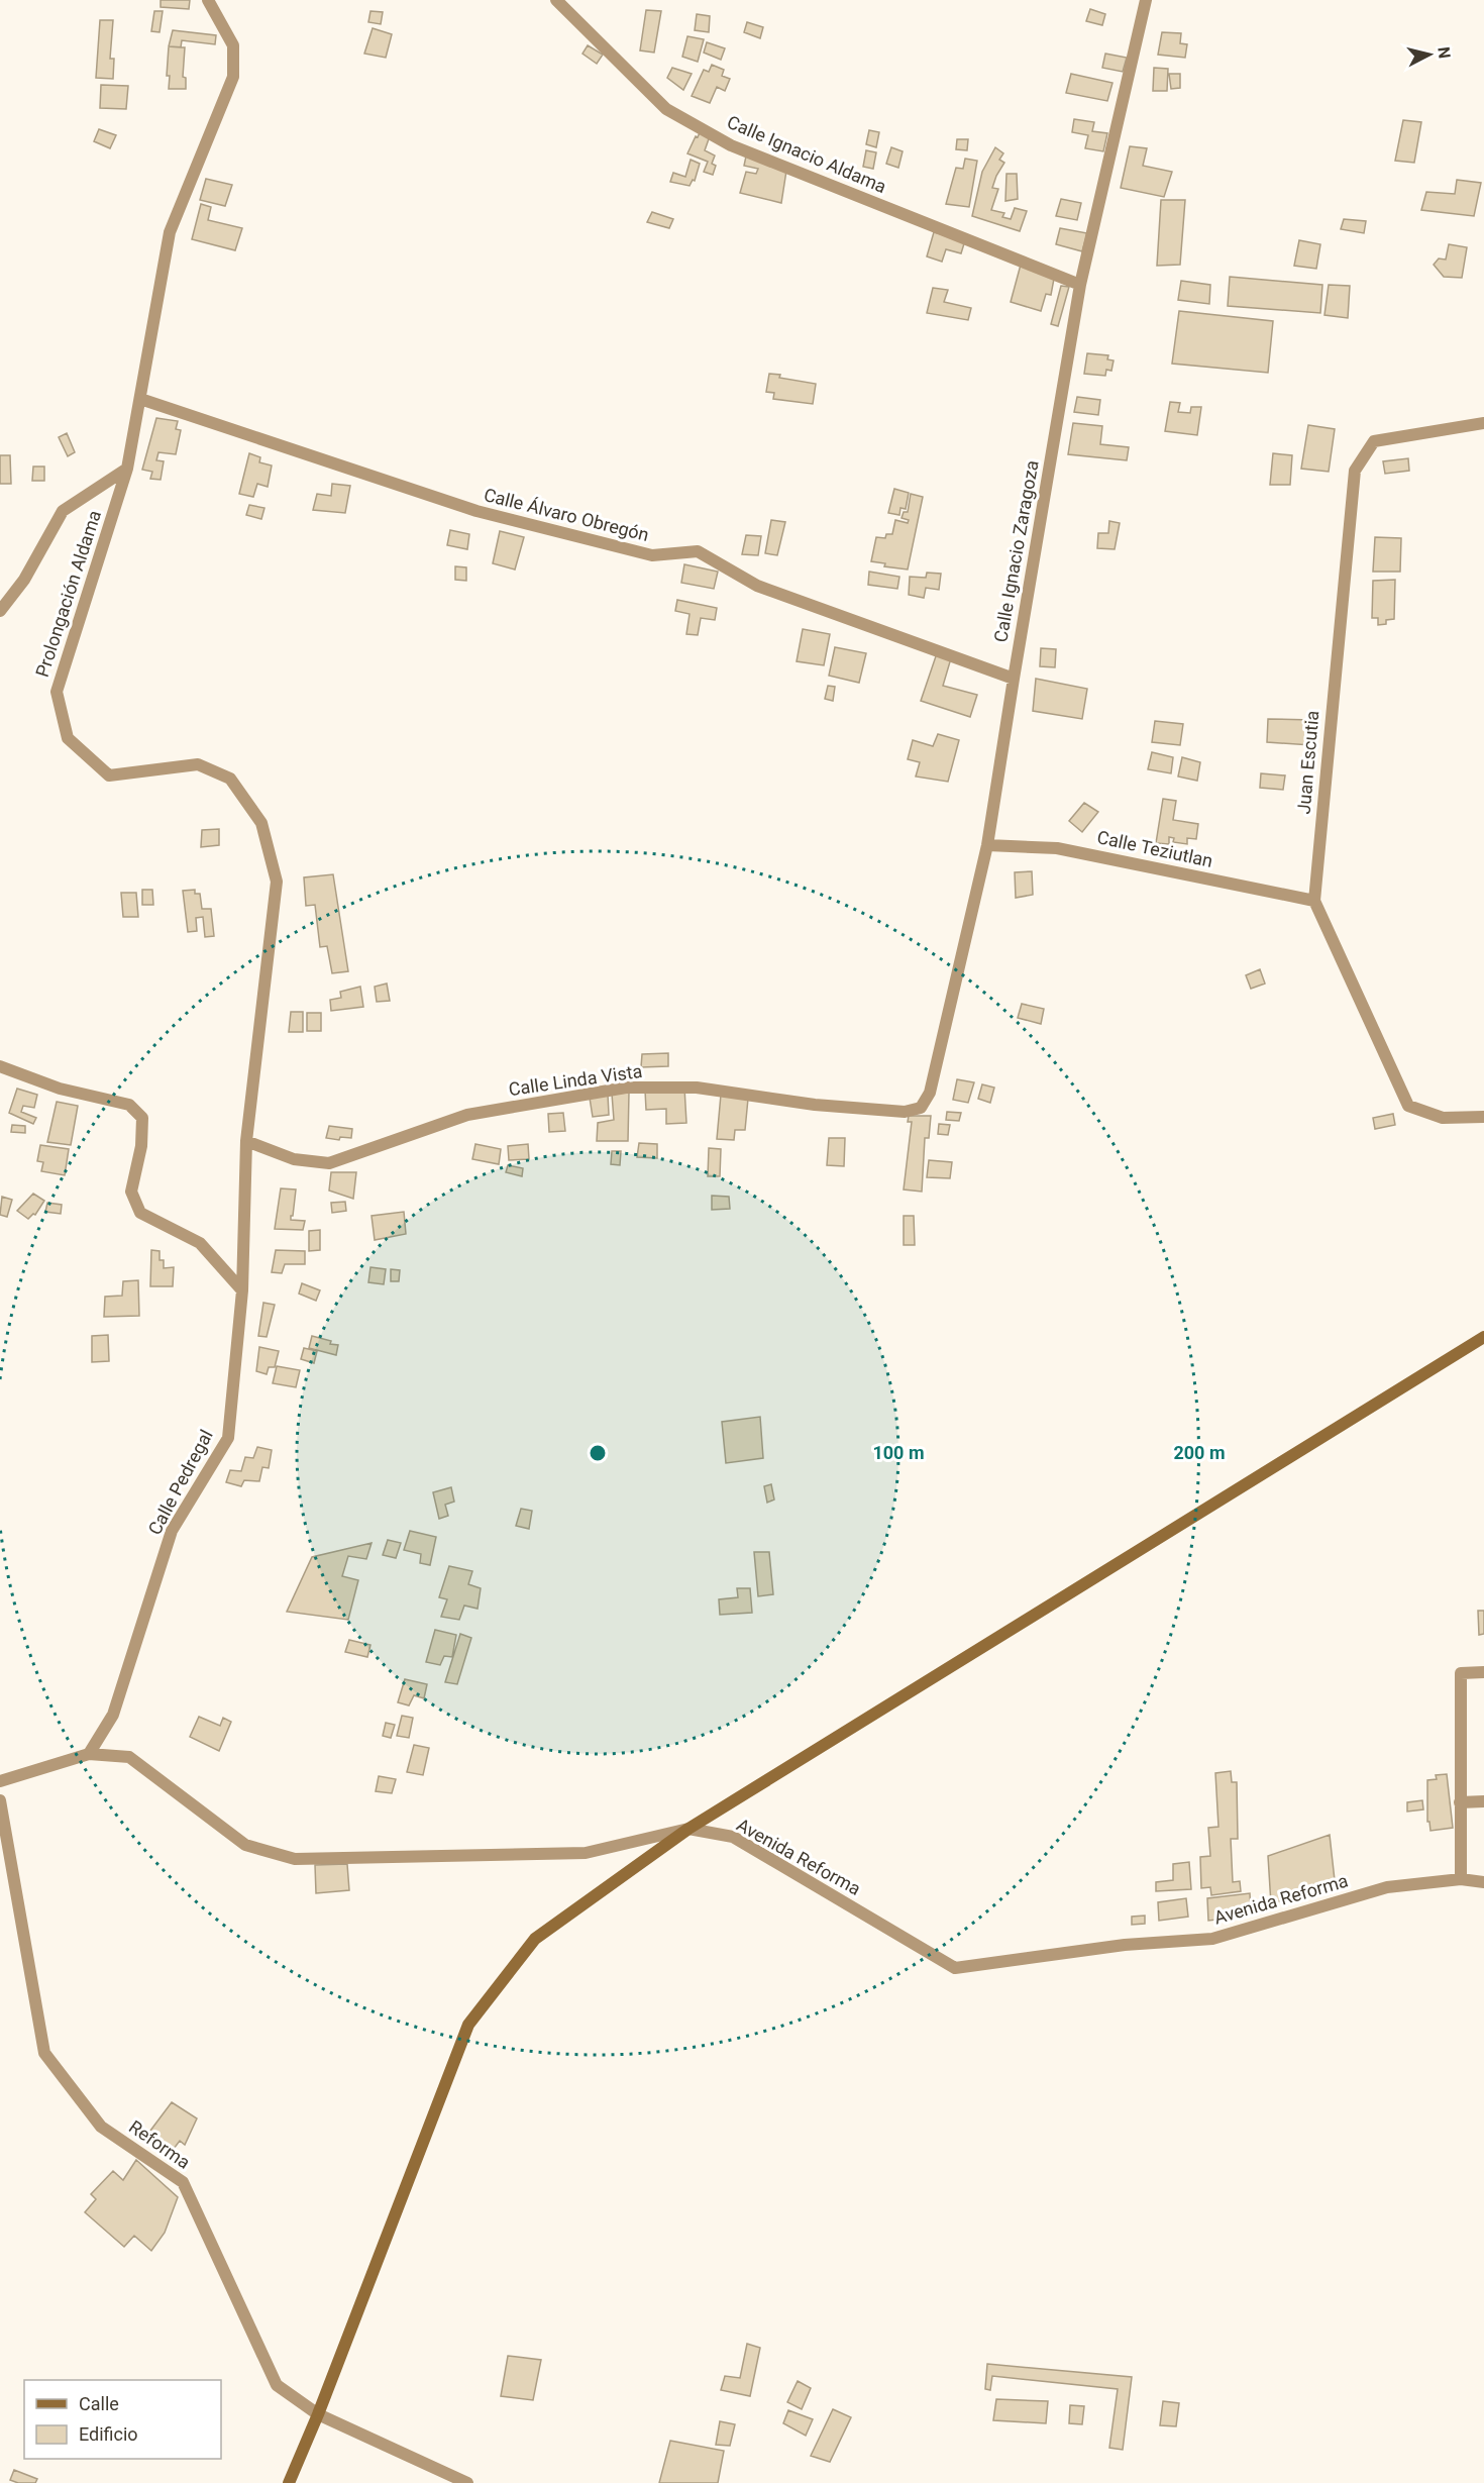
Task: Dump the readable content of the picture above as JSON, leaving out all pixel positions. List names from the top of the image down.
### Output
{
  "streets": {
    "street": [
      "Calle Ignacio Aldama",
      "Calle Álvaro Obregón",
      "Calle Ignacio Zaragoza",
      "Prolongación Aldama",
      "Juan Escutia",
      "Calle Teziutlan",
      "Calle Linda Vista",
      "Calle Pedregal",
      "Avenida Reforma",
      "Reforma"
    ]
  },
  "crossings": [
    ["Calle Ignacio Aldama", "Calle Ignacio Zaragoza"],
    ["Calle Álvaro Obregón", "Calle Ignacio Zaragoza"],
    ["Calle Álvaro Obregón", "Prolongación Aldama"],
    ["Calle Ignacio Zaragoza", "Calle Teziutlan"],
    ["Calle Ignacio Zaragoza", "Calle Linda Vista"],
    ["Prolongación Aldama", "Calle Linda Vista"],
    ["Prolongación Aldama", "Calle Pedregal"],
    ["Juan Escutia", "Calle Teziutlan"],
    ["Calle Linda Vista", "Calle Pedregal"],
    ["Calle Pedregal", "Avenida Reforma"]
  ],
  "legend": ["Calle", "Edificio"],
  "north": "right",
  "rings": ["100 m", "200 m"]
}
